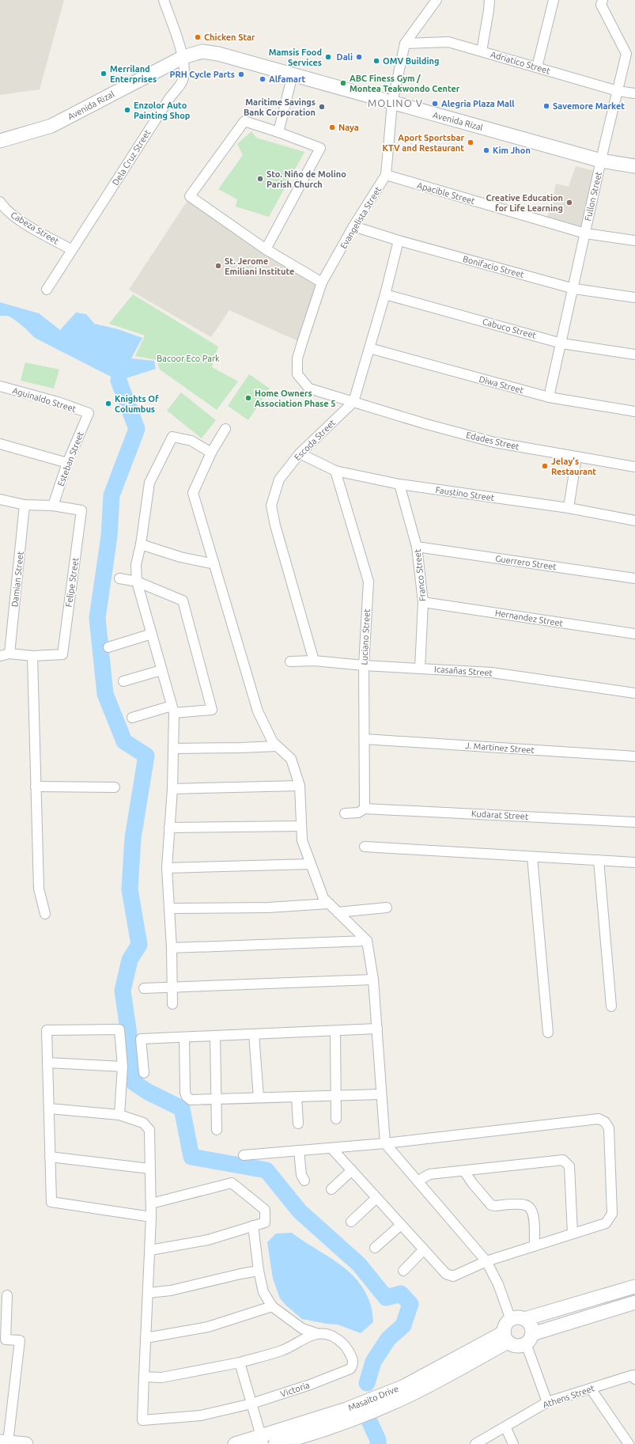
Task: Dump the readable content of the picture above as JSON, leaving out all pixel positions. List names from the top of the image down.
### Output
{
  "streets": {
    "main road": ["Avenida Rizal", "Masaito Drive"],
    "street": [
      "Adriatico Street",
      "Dela Cruz Street",
      "Apacible Street",
      "Fullon Street",
      "Evangelista Street",
      "Cabeza Street",
      "Bonifacio Street",
      "Cabuco Street",
      "Diwa Street",
      "Aguinaldo Street",
      "Escoda Street",
      "Edades Street",
      "Esteban Street",
      "Faustino Street",
      "Guerrero Street",
      "Franco Street",
      "Damian Street",
      "Felipe Street",
      "Hernandez Street",
      "Luciano Street",
      "Icasañas Street",
      "J. Martinez Street",
      "Kudarat Street",
      "Victoria",
      "Athens Street"
    ]
  },
  "crossings": [
    ["Adriatico Street", "Fullon Street"],
    ["Adriatico Street", "Evangelista Street"],
    ["Avenida Rizal", "Dela Cruz Street"],
    ["Avenida Rizal", "Fullon Street"],
    ["Avenida Rizal", "Evangelista Street"],
    ["Dela Cruz Street", "Cabeza Street"],
    ["Apacible Street", "Fullon Street"],
    ["Apacible Street", "Evangelista Street"],
    ["Fullon Street", "Bonifacio Street"],
    ["Fullon Street", "Cabuco Street"],
    ["Fullon Street", "Diwa Street"],
    ["Evangelista Street", "Bonifacio Street"],
    ["Evangelista Street", "Escoda Street"],
    ["Evangelista Street", "Edades Street"],
    ["Bonifacio Street", "Escoda Street"],
    ["Cabuco Street", "Escoda Street"],
    ["Diwa Street", "Escoda Street"],
    ["Aguinaldo Street", "Esteban Street"],
    ["Escoda Street", "Edades Street"],
    ["Escoda Street", "Faustino Street"],
    ["Escoda Street", "Icasañas Street"],
    ["Esteban Street", "Felipe Street"],
    ["Faustino Street", "Franco Street"],
    ["Faustino Street", "Luciano Street"],
    ["Guerrero Street", "Franco Street"],
    ["Franco Street", "Hernandez Street"],
    ["Franco Street", "Icasañas Street"],
    ["Luciano Street", "Icasañas Street"],
    ["Luciano Street", "J. Martinez Street"],
    ["Luciano Street", "Kudarat Street"]
  ],
  "districts": ["MOLINO V"],
  "parks": ["Bacoor Eco Park"],
  "places": [
    "Chicken Star",
    "Mamsis Food Services",
    "Dali",
    "OMV Building",
    "Merriland Enterprises",
    "PRH Cycle Parts",
    "Alfamart",
    "ABC Finess Gym / Montea Teakwondo Center",
    "Alegria Plaza Mall",
    "Savemore Market",
    "Maritime Savings Bank Corporation",
    "Enzolor Auto Painting Shop",
    "Naya",
    "Aport Sportsbar KTV and Restaurant",
    "Kim Jhon",
    "Sto. Niño de Molino Parish Church",
    "Creative Education for Life Learning",
    "St. Jerome Emiliani Institute",
    "Home Owners Association Phase 5",
    "Knights Of Columbus",
    "Jelay's Restaurant"
  ]
}
